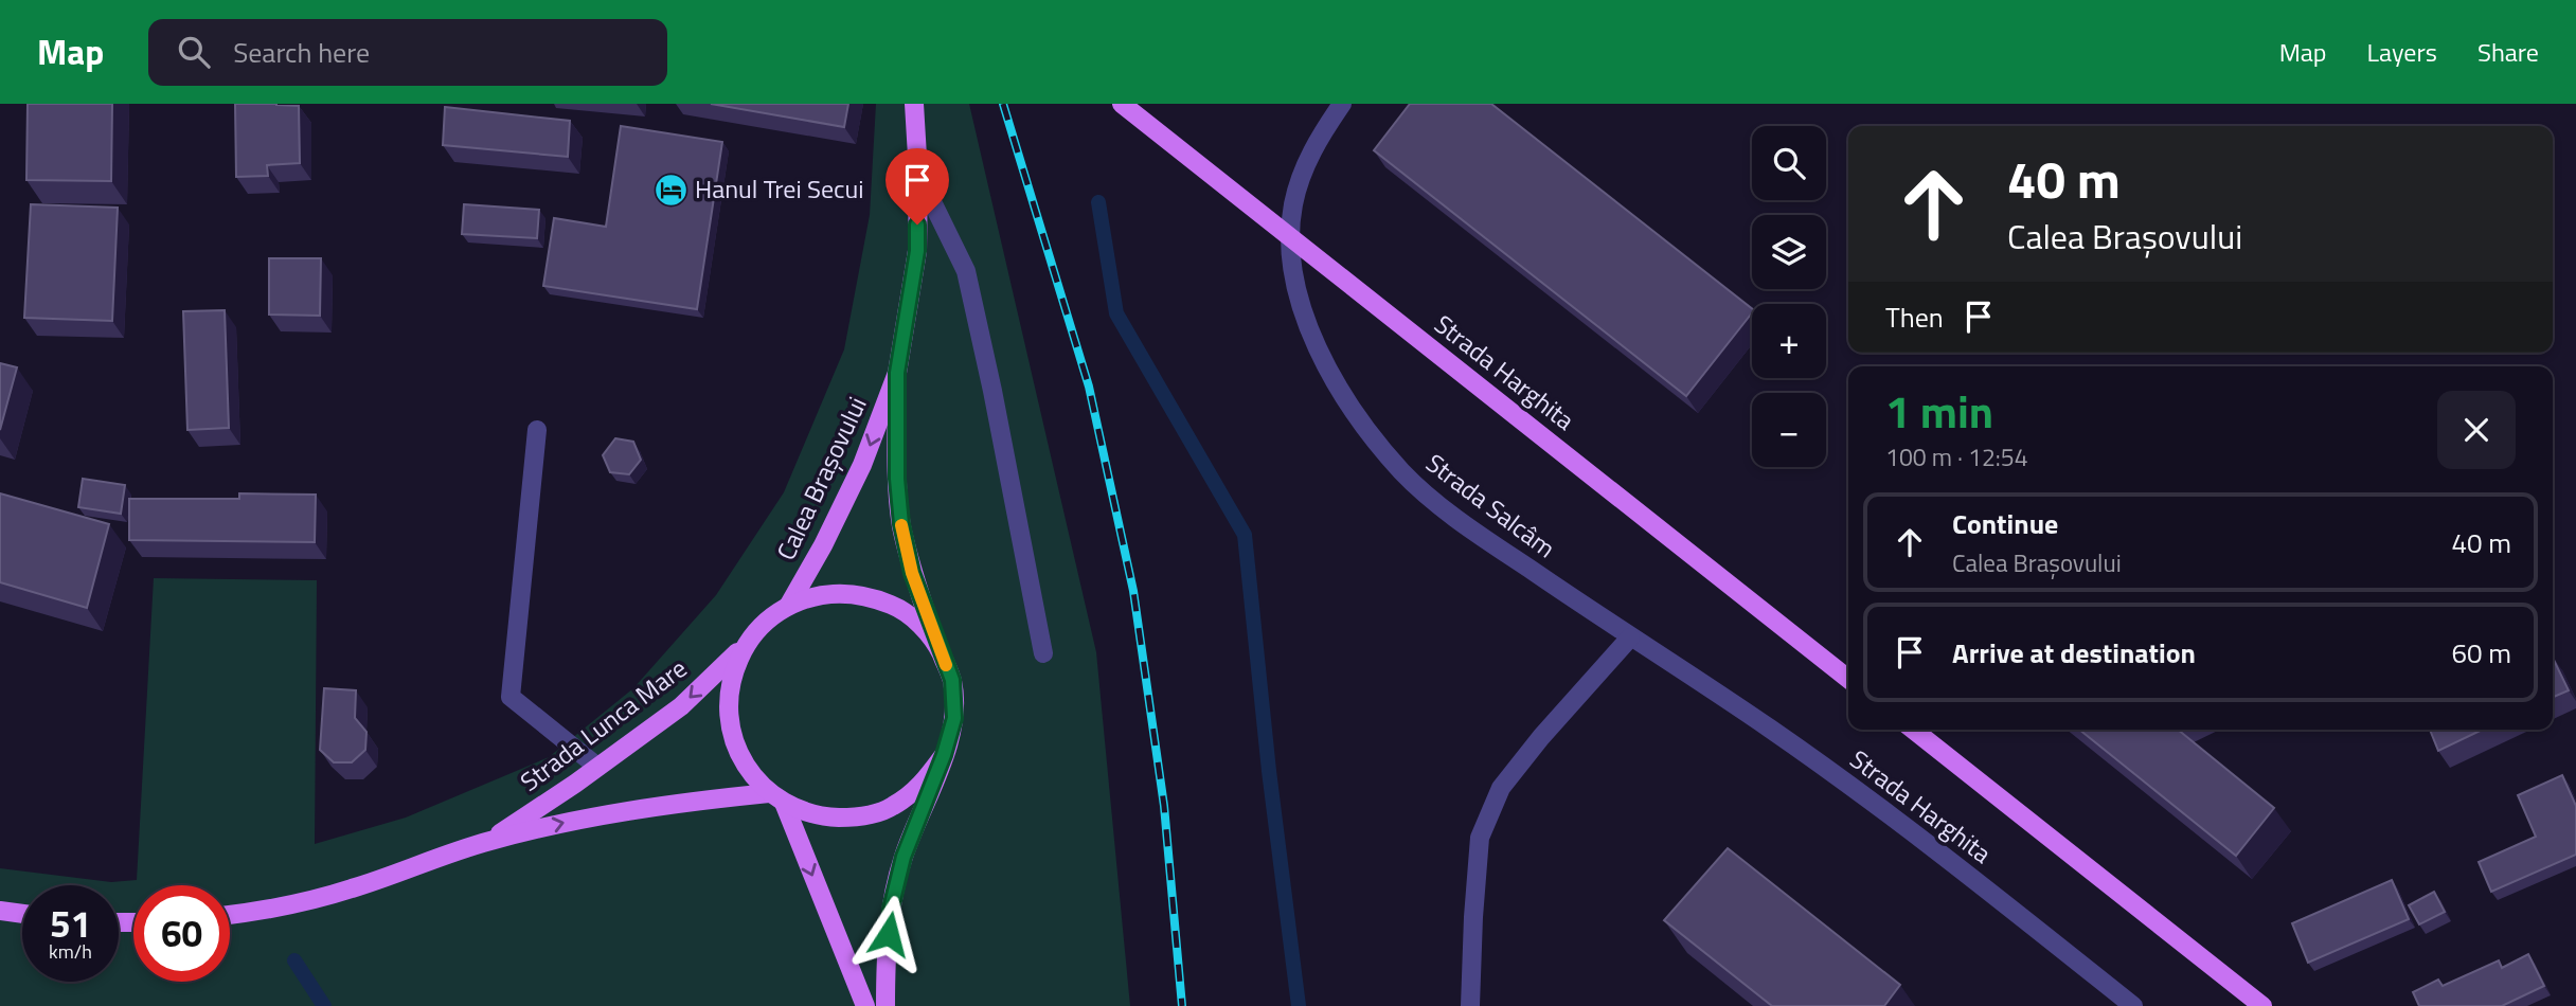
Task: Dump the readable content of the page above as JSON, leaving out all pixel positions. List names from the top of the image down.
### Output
{
  "streets": {
    "main road": ["Strada Harghita", "Calea Brașovului", "Strada Lunca Mare"],
    "street": ["Strada Salcâm"]
  },
  "crossings": [
    ["Strada Harghita", "Strada Salcâm"],
    ["Calea Brașovului", "Strada Lunca Mare"]
  ],
  "places": {
    "hotel": ["Hanul Trei Secui"]
  },
  "page": {
    "header": "Map",
    "search": "Search here",
    "nav": ["Map", "Layers", "Share"],
    "map_buttons": ["+", "−"],
    "turn": ["40 m", "Calea Brașovului"],
    "then": "Then",
    "heading": ["1 min", "100 m · 12:54"],
    "list": [
      {
        "name": "Continue",
        "note": "Calea Brașovului",
        "value": "40 m"
      },
      {
        "name": "Arrive at destination",
        "value": "60 m"
      }
    ],
    "speed": "51 km/h",
    "limit": "60"
  }
}
